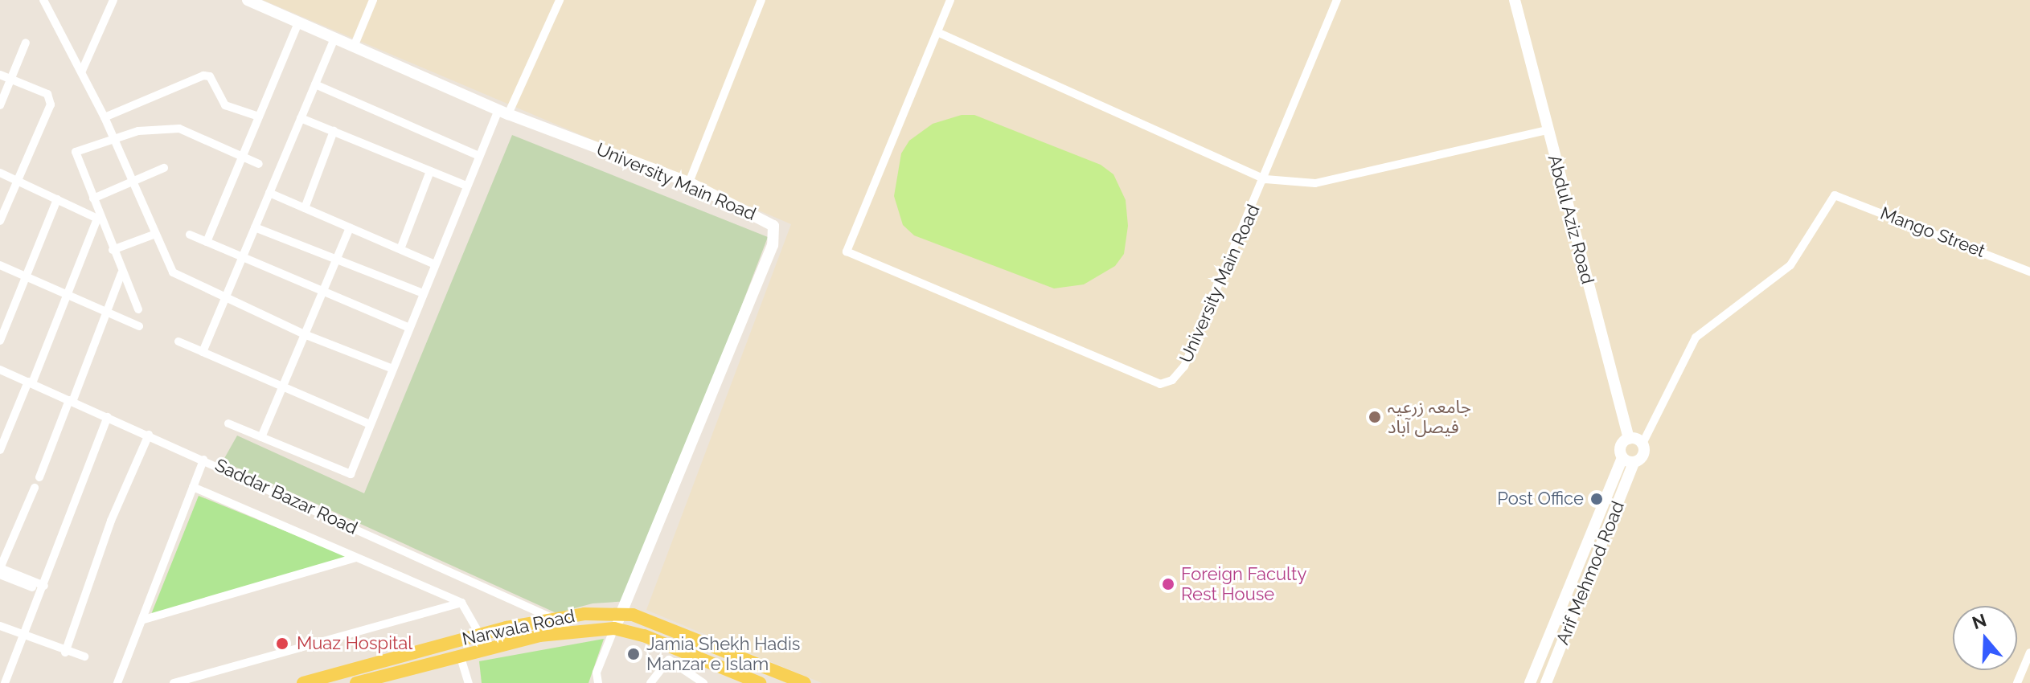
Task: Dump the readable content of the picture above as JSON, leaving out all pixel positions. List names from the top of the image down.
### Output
{
  "streets": {
    "main road": ["Narwala Road"],
    "street": [
      "University Main Road",
      "Abdul Aziz Road",
      "Mango Street",
      "Saddar Bazar Road",
      "Arif Mehmod Road"
    ]
  },
  "crossings": [
    ["University Main Road", "Narwala Road"],
    ["Saddar Bazar Road", "Narwala Road"]
  ],
  "places": [
    "جامعہ زرعیہ فیصل آباد",
    "Post Office",
    "Foreign Faculty Rest House",
    "Muaz Hospital",
    "Jamia Shekh Hadis Manzar e Islam"
  ],
  "north": "top"
}
